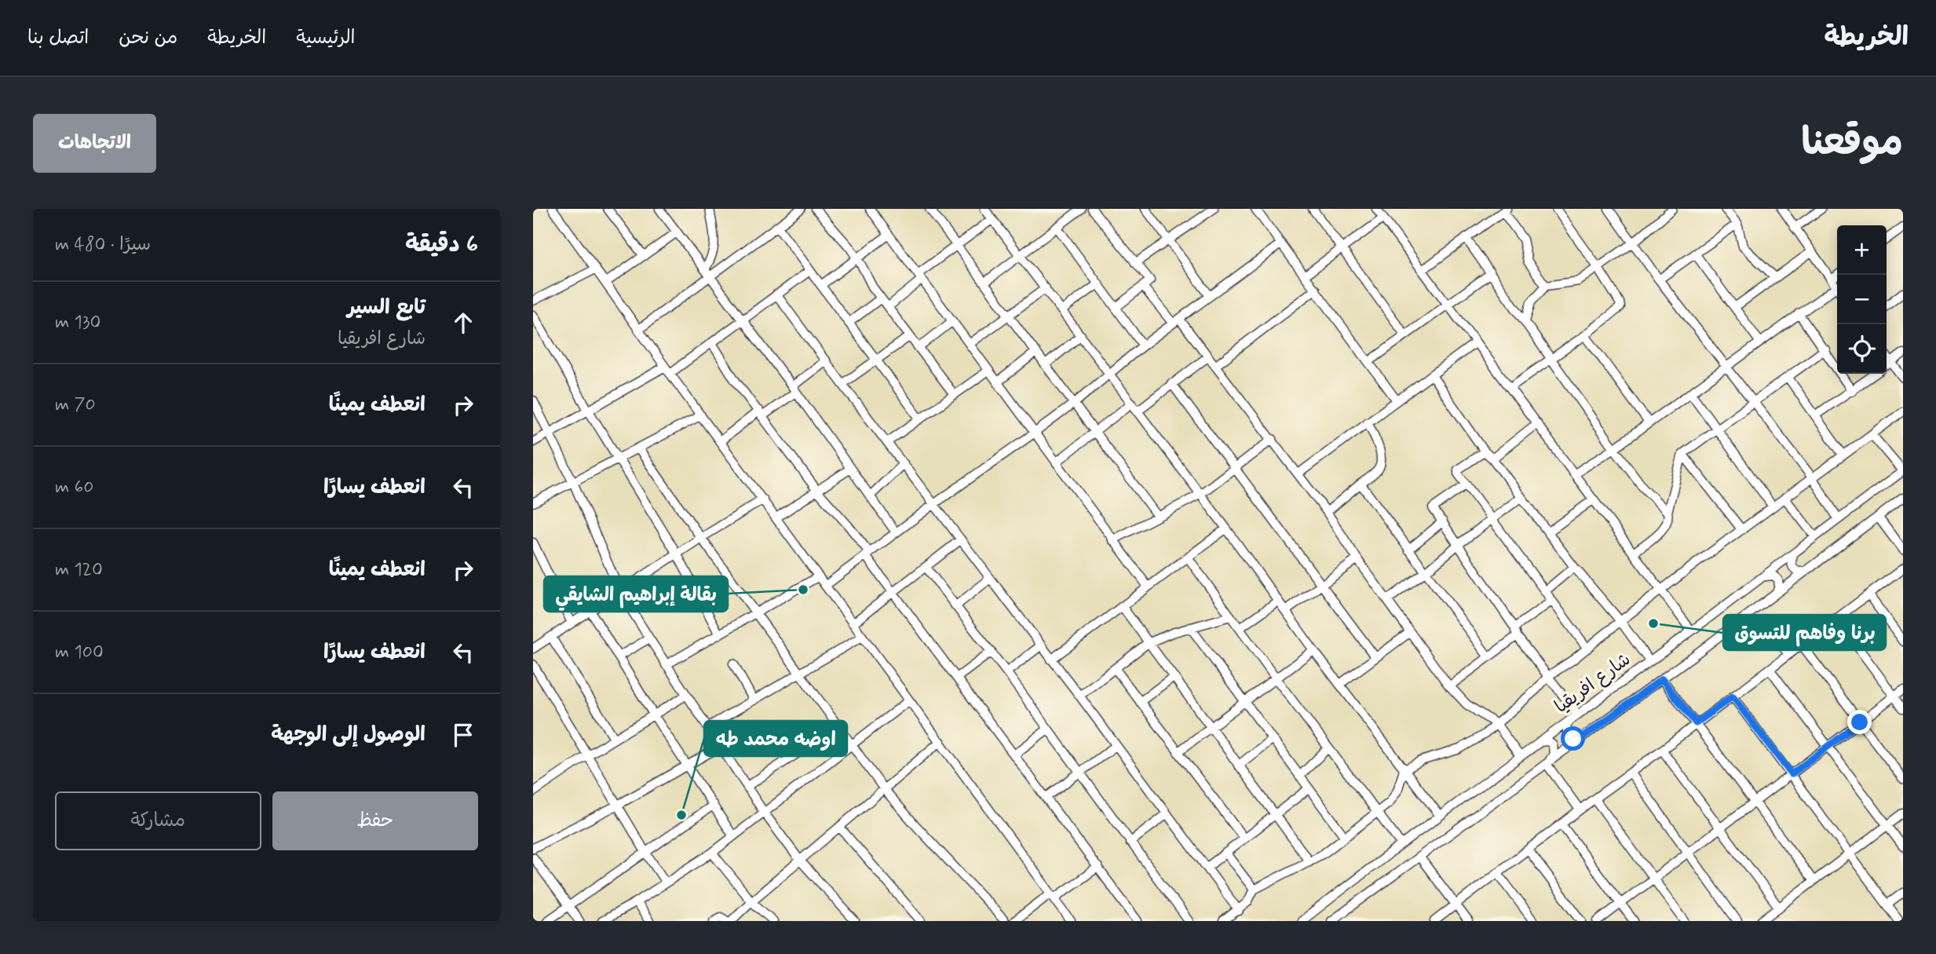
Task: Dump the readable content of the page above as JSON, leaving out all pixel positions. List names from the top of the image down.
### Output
{
  "streets": {
    "street": ["شارع افريقيا"]
  },
  "places": ["بقالة إبراهيم الشايقي", "برنا وفاهم للتسوق", "اوضه محمد طه"],
  "page": {
    "header": "الخريطة",
    "nav": [
      "الرئيسية",
      "الخريطة",
      "من نحن",
      "اتصل بنا"
    ],
    "title": "موقعنا",
    "buttons": [
      "الاتجاهات",
      ["حفظ", "مشاركة"]
    ],
    "heading": ["6 دقيقة", "سيرًا · 480 m"],
    "map_buttons": ["+", "−"],
    "list": [
      ["تابع السير", "شارع افريقيا", "130 m"],
      ["انعطف يمينًا", "70 m"],
      ["انعطف يسارًا", "60 m"],
      ["انعطف يمينًا", "120 m"],
      ["انعطف يسارًا", "100 m"],
      "الوصول إلى الوجهة"
    ]
  }
}
